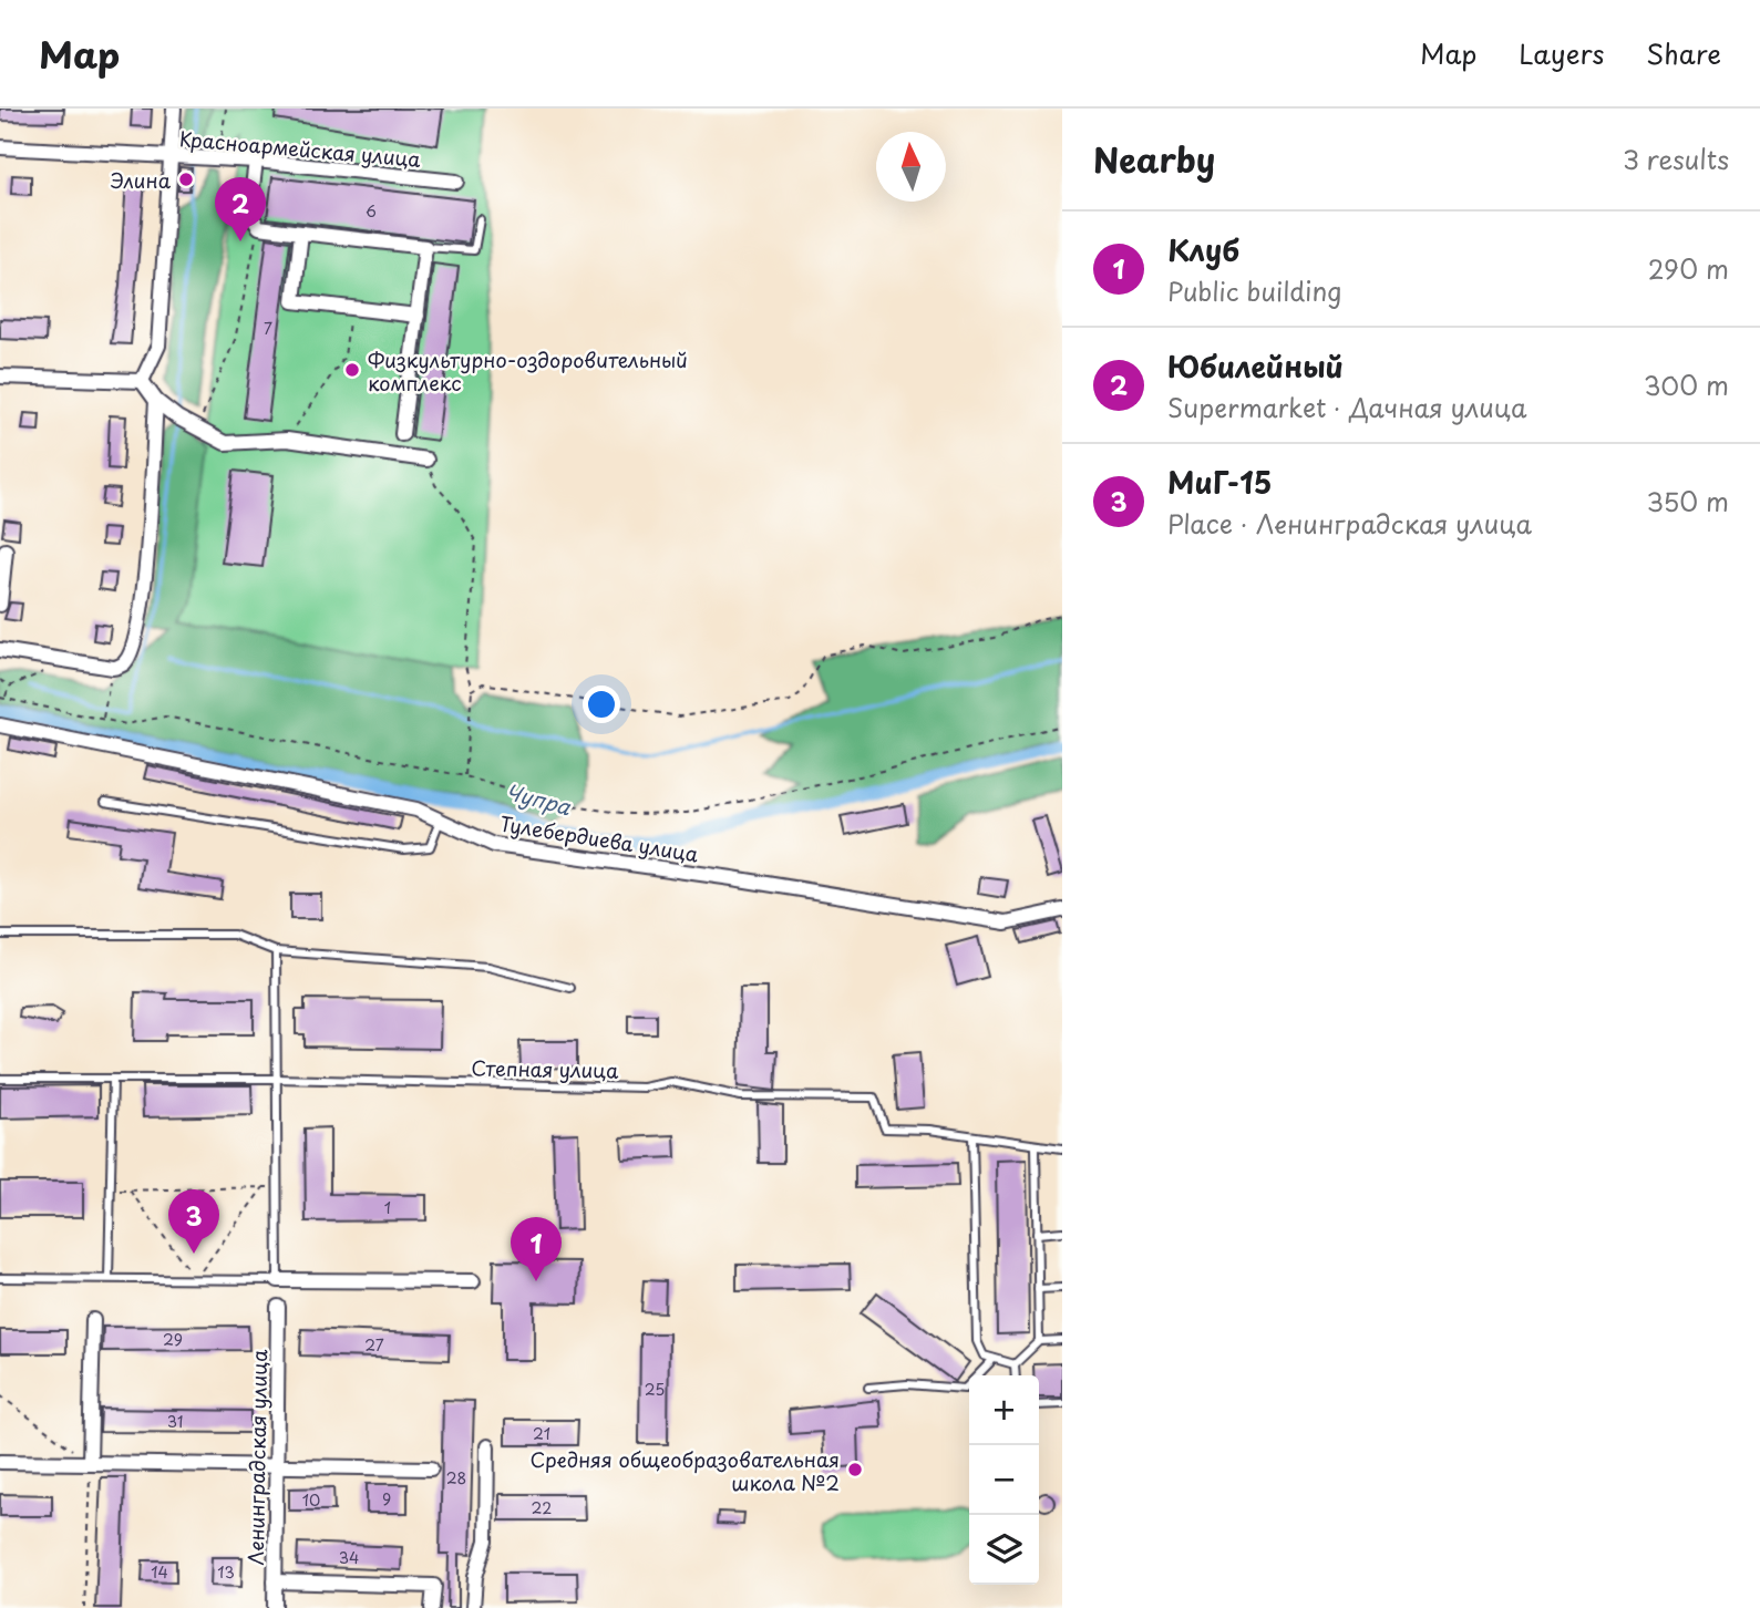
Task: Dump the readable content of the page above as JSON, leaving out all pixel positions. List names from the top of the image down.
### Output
{
  "streets": {
    "street": ["Красноармейская улица", "Тулебердиева улица", "Ленинградская улица"],
    "lane": ["Степная улица"]
  },
  "water": ["Чупра"],
  "places": ["Элина", "Физкультурно-оздоровительный комплекс", "Средняя общеобразовательная школа №2"],
  "house_numbers": [
    "6",
    "7",
    "1",
    "29",
    "27",
    "25",
    "31",
    "21",
    "28",
    "9",
    "10",
    "22",
    "34",
    "14",
    "13"
  ],
  "north": "top",
  "page": {
    "header": "Map",
    "nav": ["Map", "Layers", "Share"],
    "heading": ["Nearby", "3 results"],
    "pins": ["2", "3", "1"],
    "list": [
      {
        "mark": "1",
        "name": "Клуб",
        "note": "Public building",
        "value": "290 m"
      },
      {
        "mark": "2",
        "name": "Юбилейный",
        "note": "Supermarket · Дачная улица",
        "value": "300 m"
      },
      {
        "mark": "3",
        "name": "МиГ-15",
        "note": "Place · Ленинградская улица",
        "value": "350 m"
      }
    ],
    "map_buttons": ["+", "−"]
  }
}
